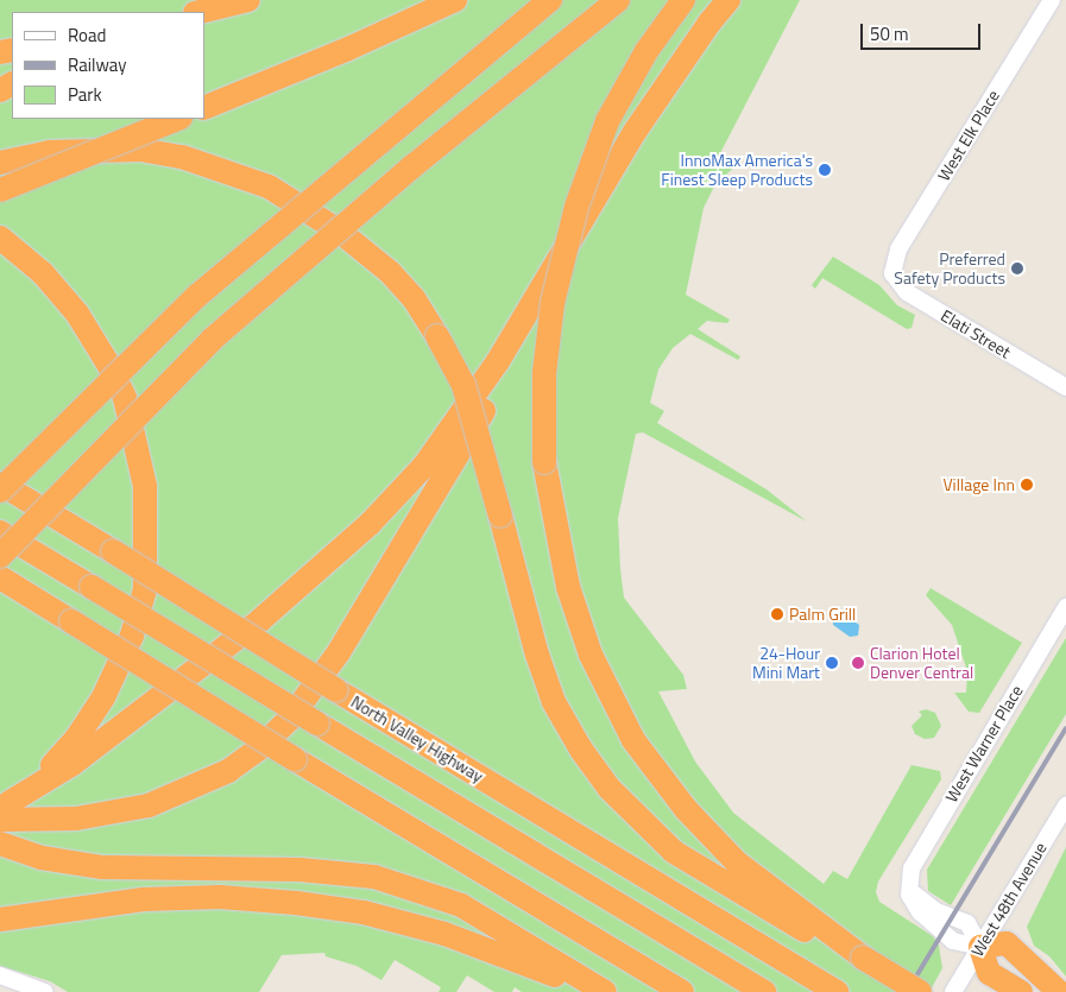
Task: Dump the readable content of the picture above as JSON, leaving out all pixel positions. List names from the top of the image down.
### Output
{
  "streets": {
    "highway": ["North Valley Highway"],
    "street": [
      "West Elk Place",
      "Elati Street",
      "West Warner Place",
      "West 48th Avenue"
    ]
  },
  "crossings": [
    ["West Elk Place", "Elati Street"],
    ["West Warner Place", "West 48th Avenue"]
  ],
  "places": [
    "InnoMax America's Finest Sleep Products",
    "Preferred Safety Products",
    "Village Inn",
    "Palm Grill",
    "24-Hour Mini Mart",
    "Clarion Hotel Denver Central"
  ],
  "legend": ["Road", "Railway", "Park"],
  "scale_bar": "50 m"
}
